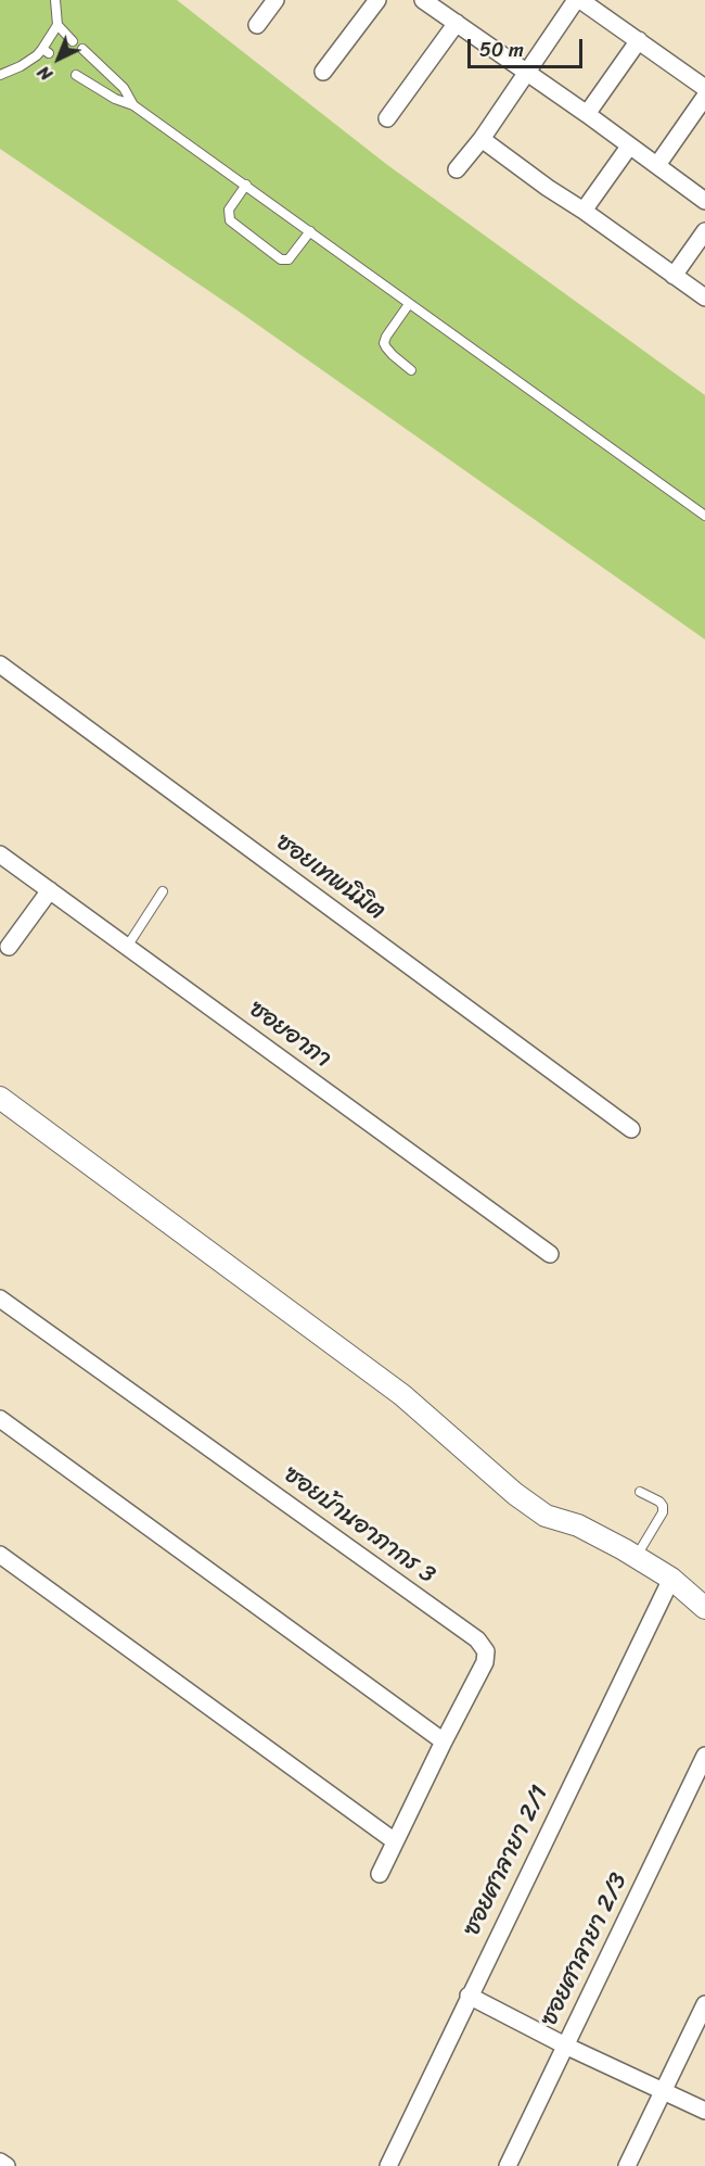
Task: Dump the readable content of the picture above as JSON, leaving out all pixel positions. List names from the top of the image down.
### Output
{
  "streets": {
    "street": [
      "ซอยเทพนิมิต",
      "ซอยอาภา",
      "ซอยบ้านอาภากร 3",
      "ซอยศาลายา 2/1",
      "ซอยศาลายา 2/3"
    ]
  },
  "scale_bar": "50 m",
  "north": "bottom left"
}
